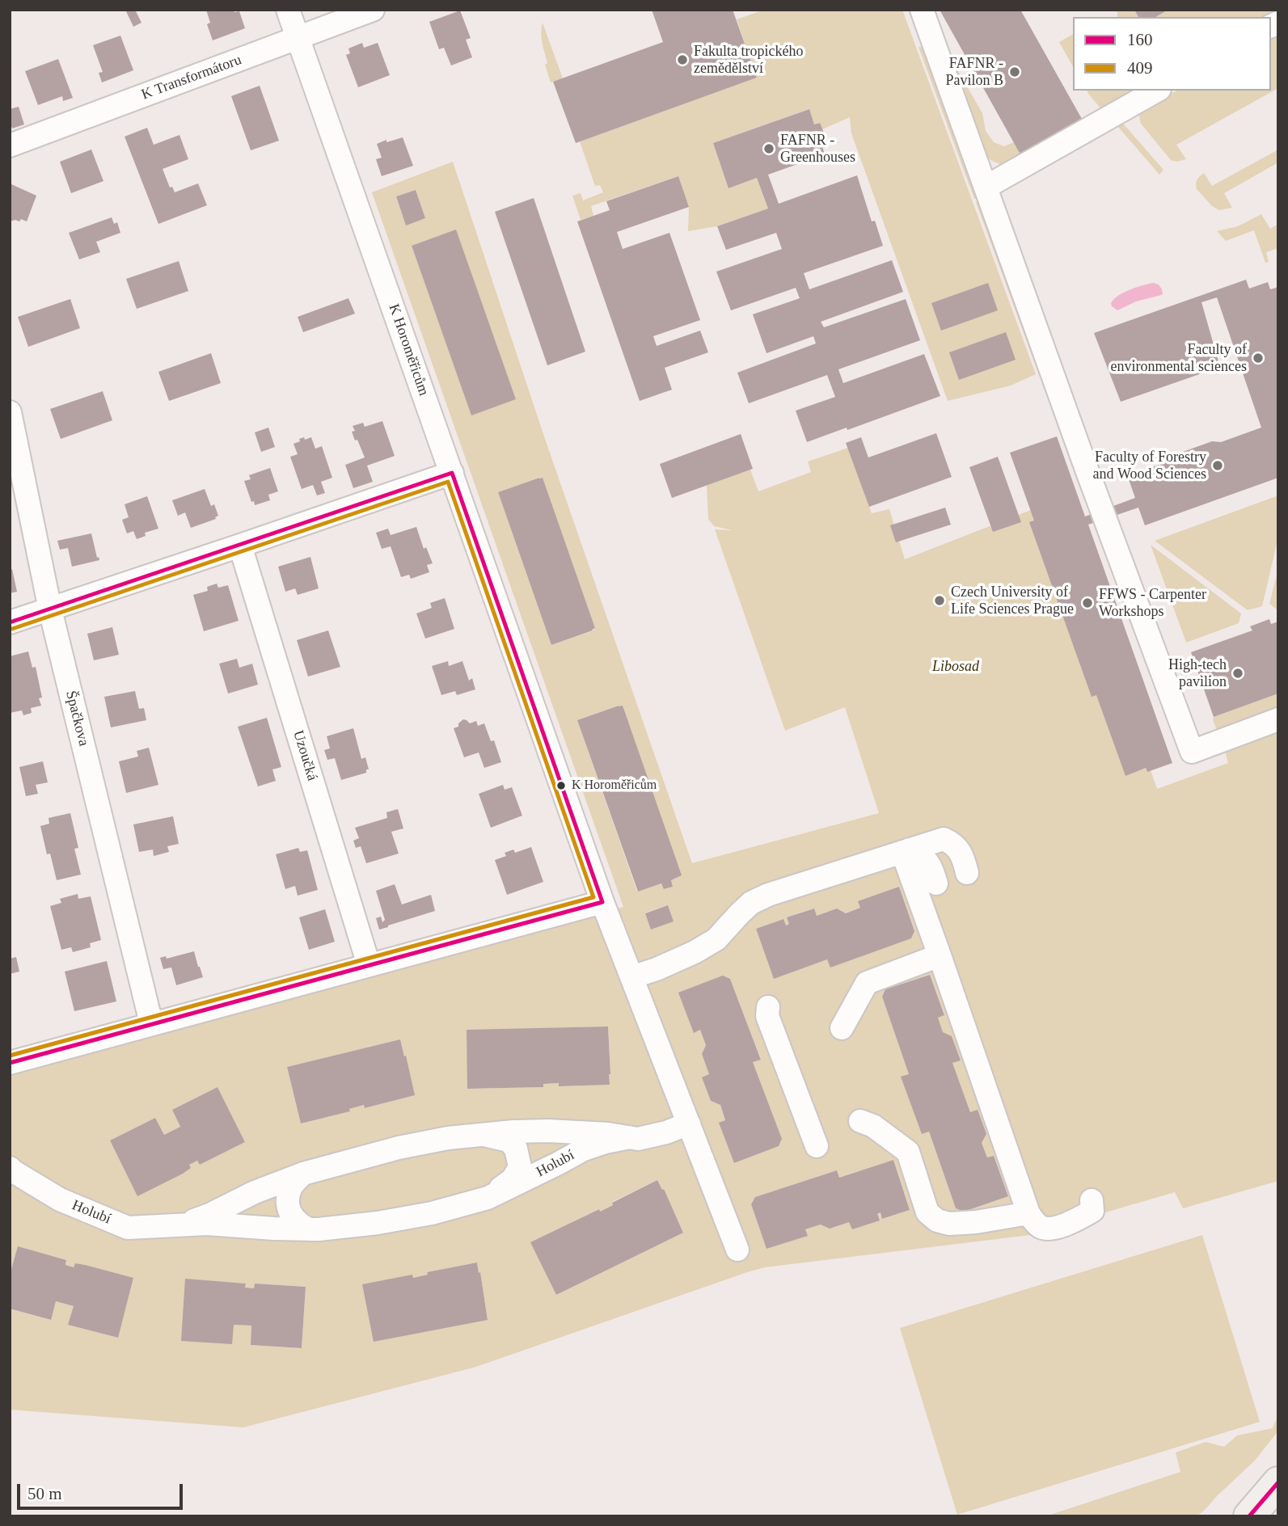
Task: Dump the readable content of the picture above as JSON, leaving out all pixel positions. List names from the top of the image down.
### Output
{
  "streets": {
    "street": [
      "K Transformátoru",
      "K Horoměřicům",
      "Špačkova",
      "Uzoučká",
      "Holubí"
    ]
  },
  "crossings": [
    ["K Transformátoru", "K Horoměřicům"],
    ["K Horoměřicům", "Holubí"]
  ],
  "parks": ["Libosad"],
  "places": [
    "Fakulta tropického zemědělství",
    "FAFNR - Pavilon B",
    "FAFNR - Greenhouses",
    "Faculty of environmental sciences",
    "Faculty of Forestry and Wood Sciences",
    "Czech University of Life Sciences Prague",
    "FFWS - Carpenter Workshops",
    "High-tech pavilion",
    "K Horoměřicům"
  ],
  "lines": ["transit line 160", "transit line 409"],
  "legend": ["160", "409"],
  "scale_bar": "50 m"
}
